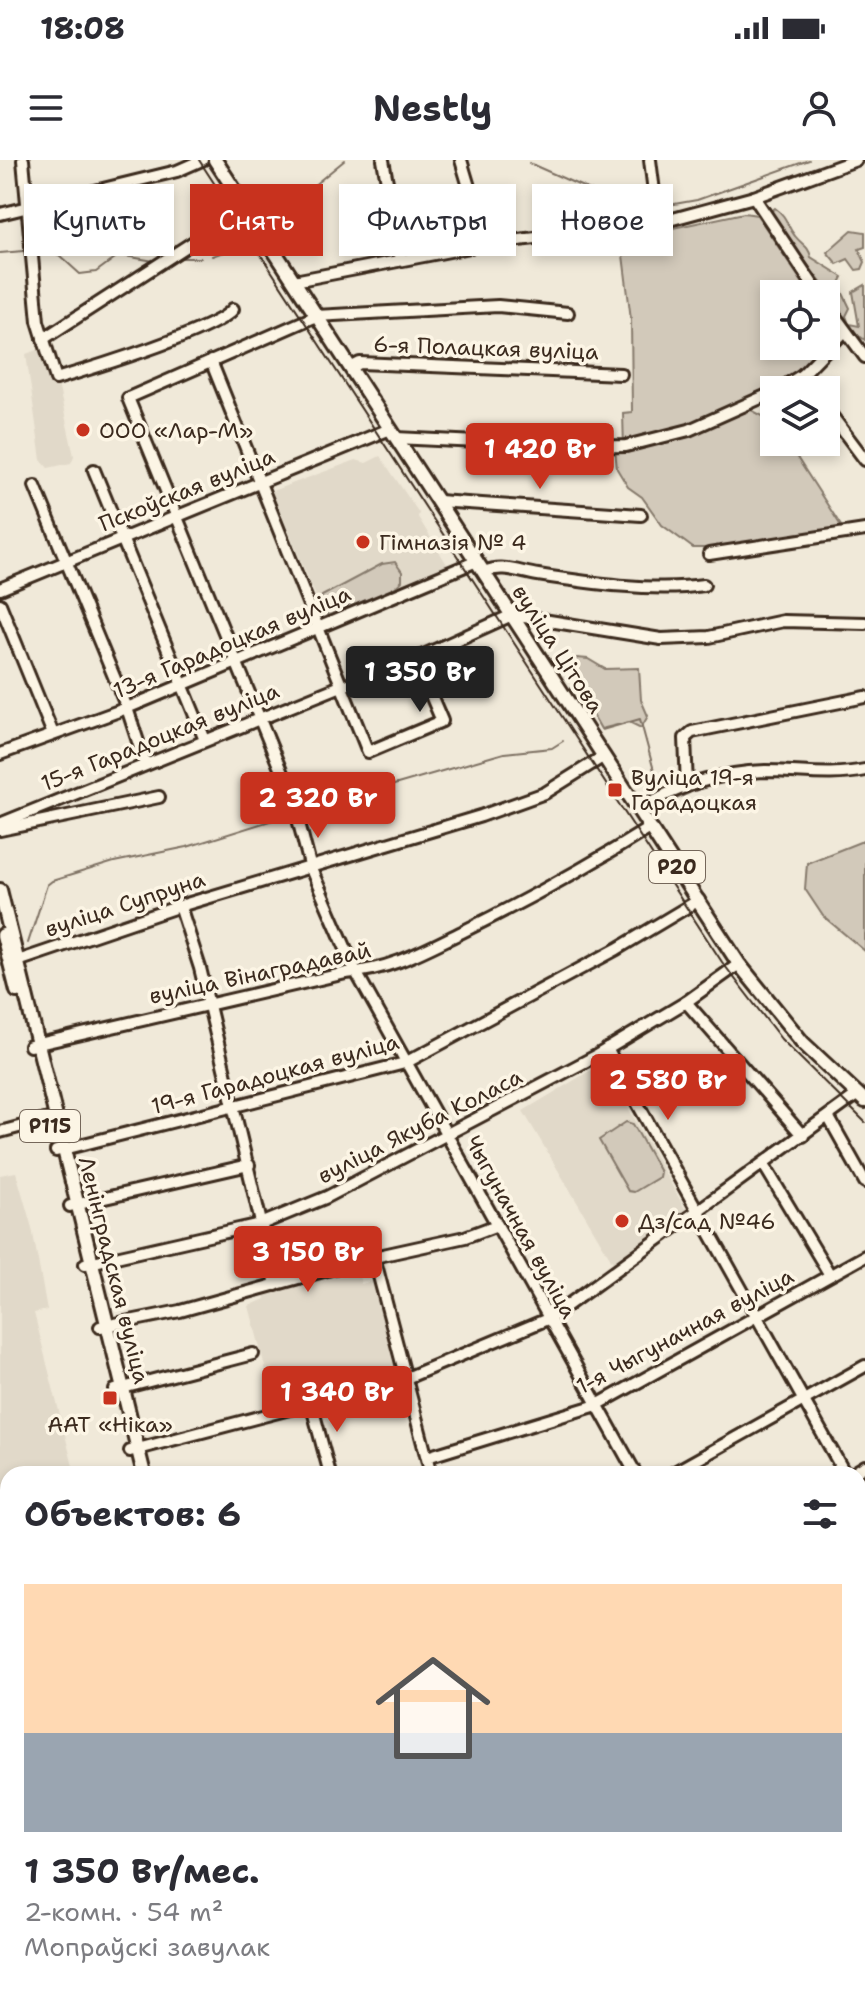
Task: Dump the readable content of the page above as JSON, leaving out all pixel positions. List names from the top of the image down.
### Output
{
  "streets": {
    "main road": [
      "вуліца Цітова",
      "Р20",
      "Р115",
      "Ленінградская вуліца"
    ],
    "street": [
      "6-я Полацкая вуліца",
      "Пскоўская вуліца",
      "13-я Гарадоцкая вуліца",
      "15-я Гарадоцкая вуліца",
      "вуліца Супруна",
      "вуліца Вінаградавай",
      "19-я Гарадоцкая вуліца",
      "вуліца Якуба Коласа",
      "Чыгуначная вуліца",
      "1-я Чыгуначная вуліца"
    ]
  },
  "crossings": [
    ["6-я Полацкая вуліца", "вуліца Цітова"],
    ["Пскоўская вуліца", "вуліца Цітова"],
    ["Пскоўская вуліца", "Чыгуначная вуліца"],
    ["13-я Гарадоцкая вуліца", "вуліца Цітова"],
    ["13-я Гарадоцкая вуліца", "Чыгуначная вуліца"],
    ["вуліца Цітова", "15-я Гарадоцкая вуліца"],
    ["вуліца Цітова", "вуліца Супруна"],
    ["вуліца Цітова", "вуліца Вінаградавай"],
    ["вуліца Цітова", "19-я Гарадоцкая вуліца"],
    ["вуліца Цітова", "вуліца Якуба Коласа"],
    ["15-я Гарадоцкая вуліца", "Чыгуначная вуліца"],
    ["вуліца Супруна", "Чыгуначная вуліца"],
    ["вуліца Супруна", "Ленінградская вуліца"],
    ["вуліца Вінаградавай", "Чыгуначная вуліца"],
    ["вуліца Вінаградавай", "Ленінградская вуліца"],
    ["19-я Гарадоцкая вуліца", "Чыгуначная вуліца"],
    ["19-я Гарадоцкая вуліца", "Ленінградская вуліца"],
    ["вуліца Якуба Коласа", "Чыгуначная вуліца"],
    ["вуліца Якуба Коласа", "Ленінградская вуліца"],
    ["Чыгуначная вуліца", "1-я Чыгуначная вуліца"]
  ],
  "places": {
    "other": ["ООО «Лар-М»", "Гімназія № 4", "Дз/сад №46"],
    "transit": ["Вуліца 19-я Гарадоцкая", "ААТ «Ніка»"]
  },
  "page": {
    "status": "18:08",
    "header": "Nestly",
    "chip": [
      "Купить",
      "Снять",
      "Фильтры",
      "Новое"
    ],
    "price": [
      "1 420 Br",
      "1 350 Br",
      "2 320 Br",
      "2 580 Br",
      "3 150 Br",
      "1 340 Br"
    ],
    "heading": "Объектов: 6",
    "list": [
      {
        "name": "1 350 Br/мес.",
        "note": "2-комн. · 54 m² · Мопраўскі завулак"
      }
    ]
  }
}
